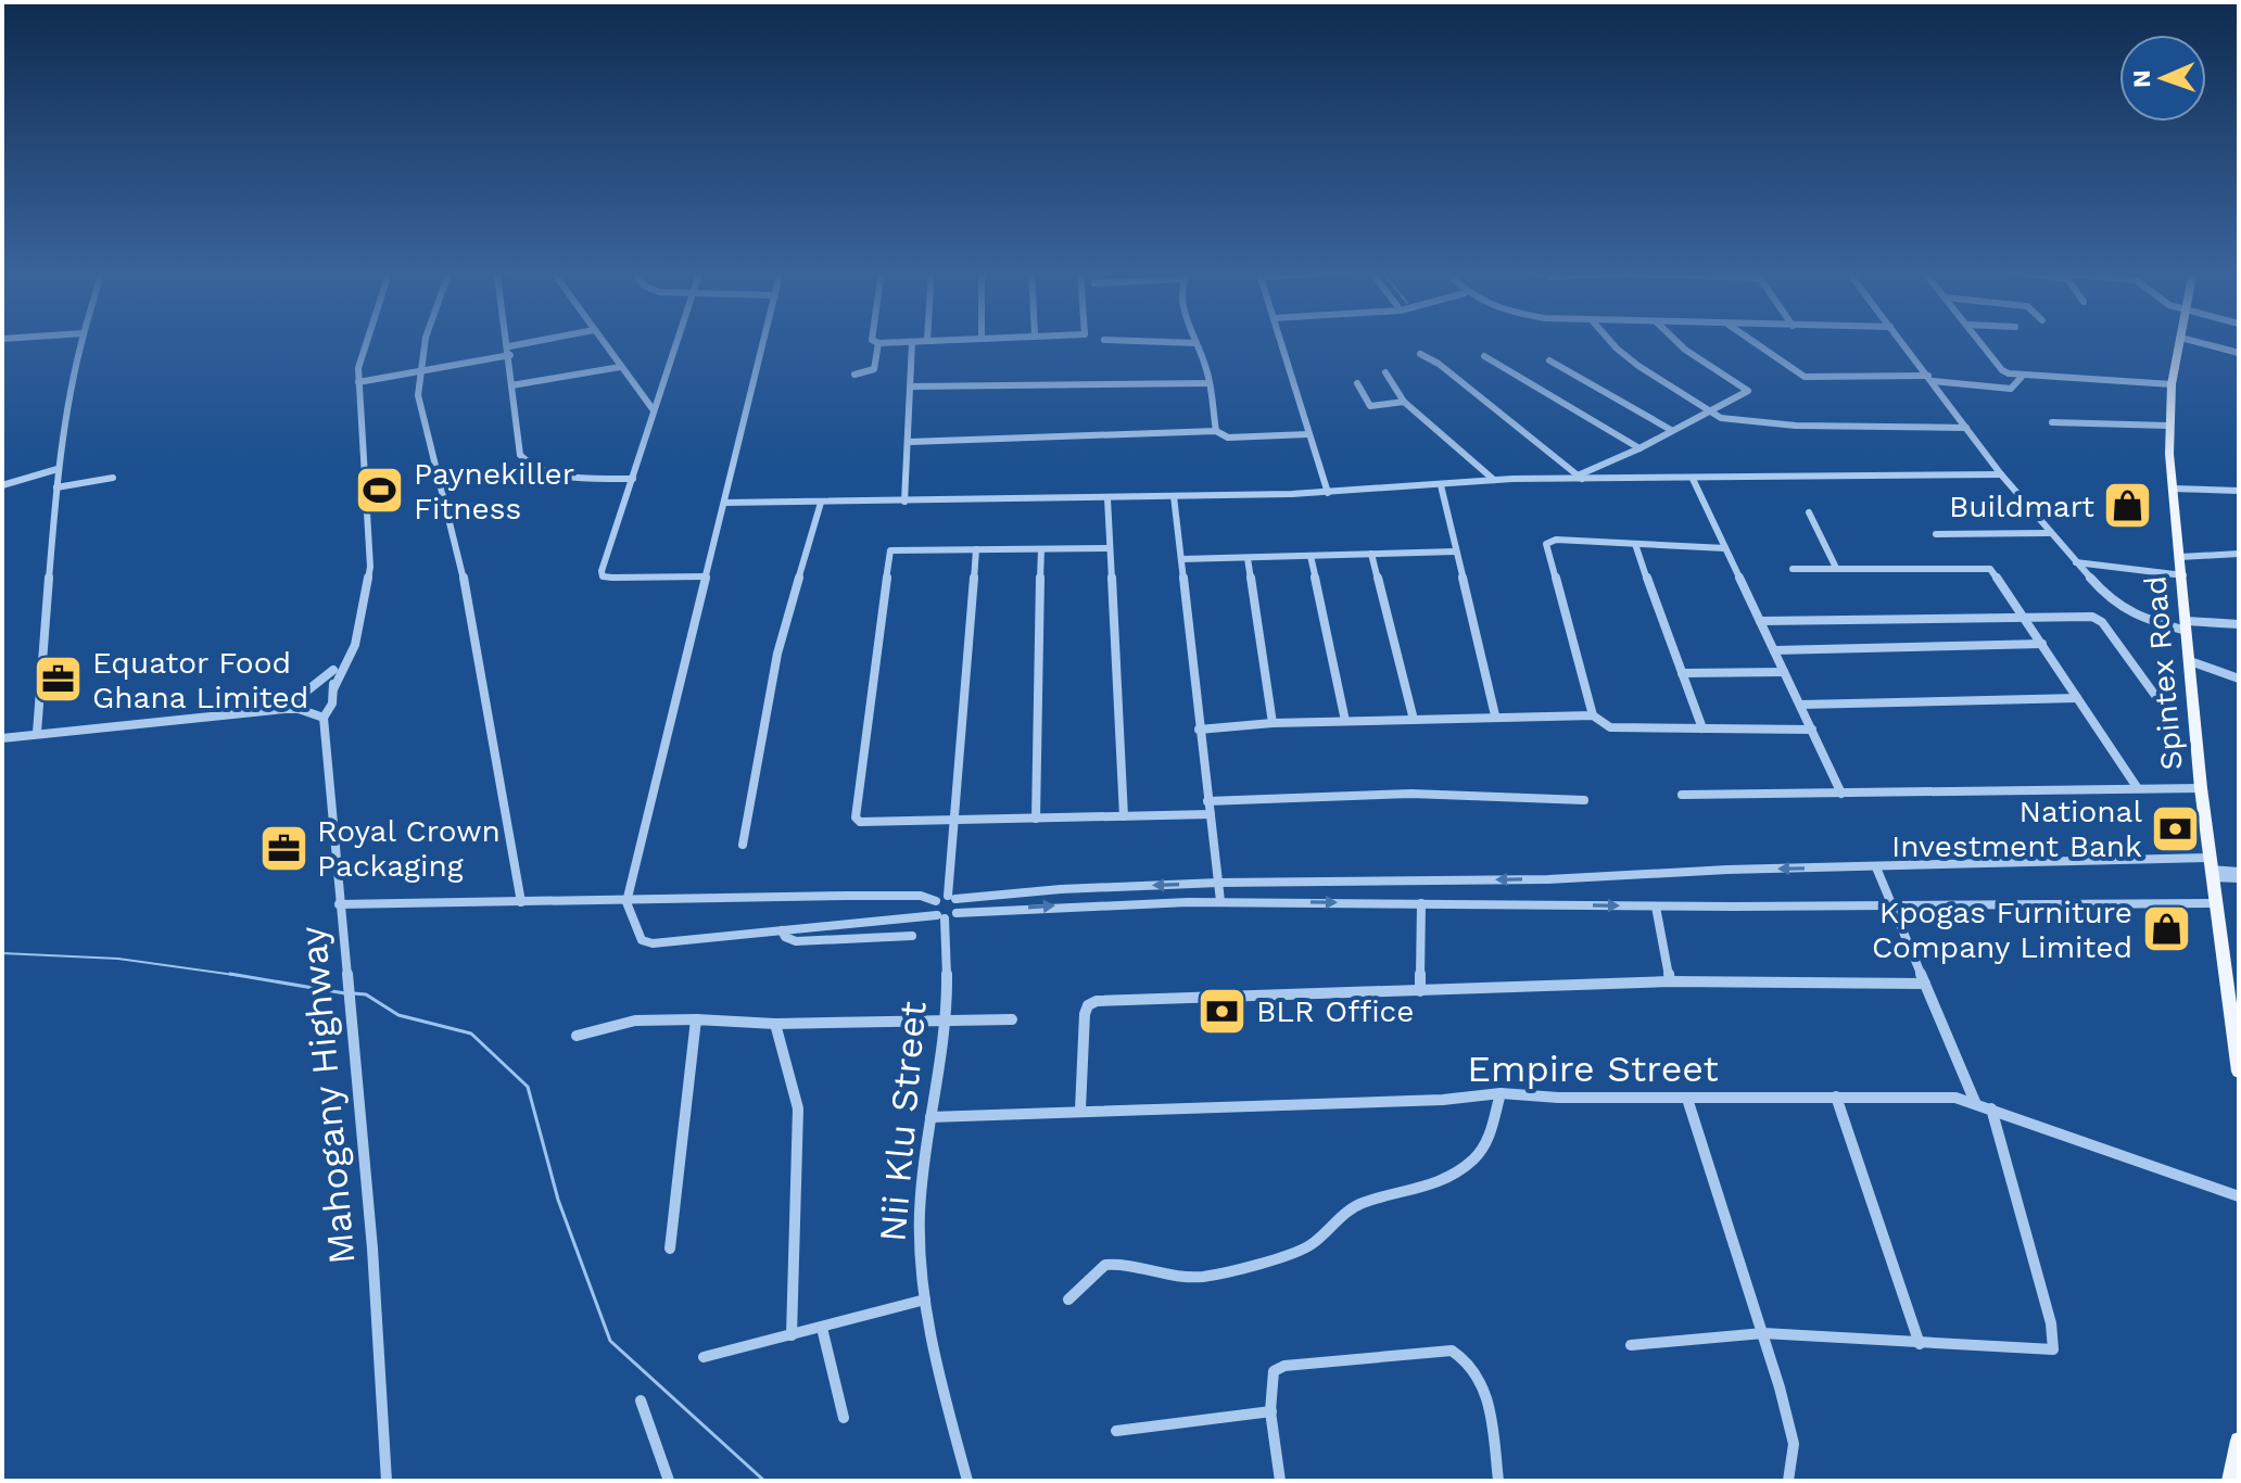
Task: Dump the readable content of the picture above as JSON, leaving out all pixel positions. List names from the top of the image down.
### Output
{
  "streets": {
    "main road": ["Spintex Road"],
    "street": ["Empire Street", "Mahogany Highway", "Nii Klu Street"]
  },
  "crossings": [
    ["Empire Street", "Nii Klu Street"]
  ],
  "places": {
    "sports": ["Paynekiller Fitness"],
    "shop": ["Buildmart", "Kpogas Furniture Company Limited"],
    "office": ["Equator Food Ghana Limited", "Royal Crown Packaging"],
    "bank": ["National Investment Bank", "BLR Office"]
  },
  "north": "left"
}
